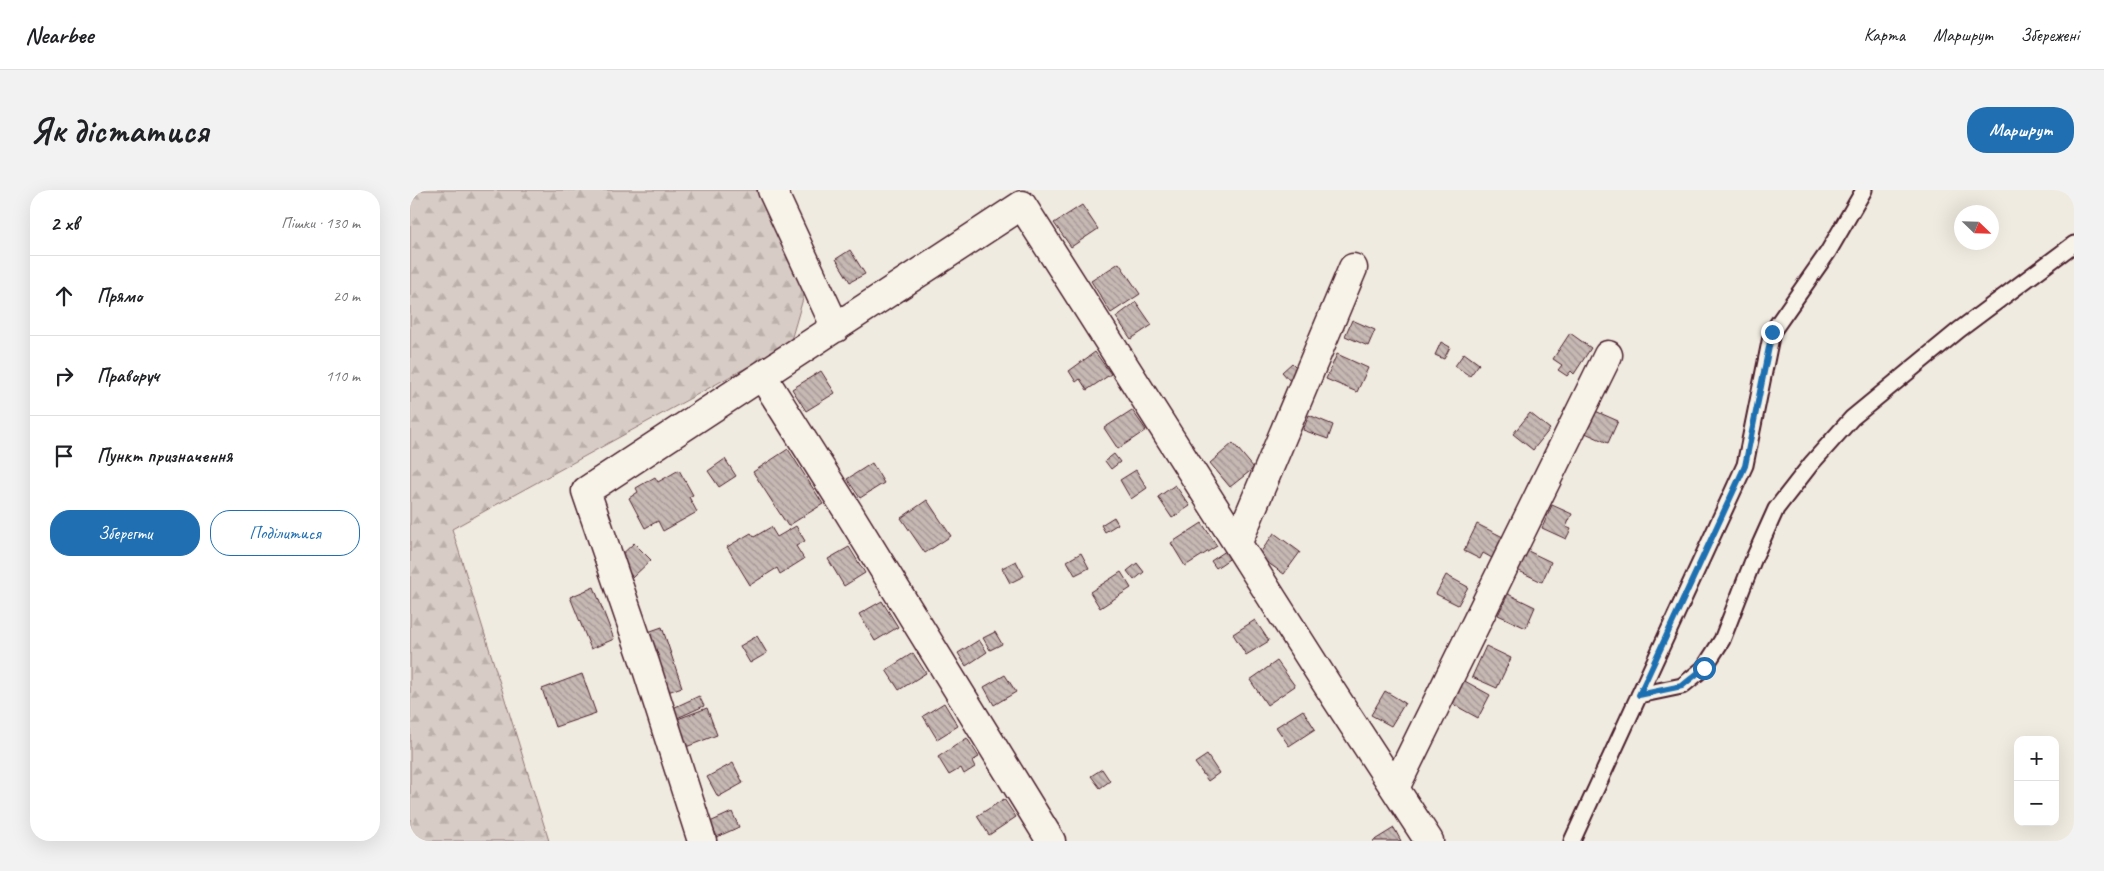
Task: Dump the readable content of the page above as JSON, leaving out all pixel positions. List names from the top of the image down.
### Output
{
  "north": "bottom right",
  "page": {
    "header": "Nearbee",
    "nav": ["Карта", "Маршрут", "Збережені"],
    "buttons": [
      "Маршрут",
      ["Зберегти", "Поділитися"]
    ],
    "title": "Як дістатися",
    "heading": ["2 хв", "Пішки · 130 m"],
    "list": [
      ["Прямо", "20 m"],
      ["Праворуч", "110 m"],
      "Пункт призначення"
    ],
    "map_buttons": ["+", "−"]
  }
}
